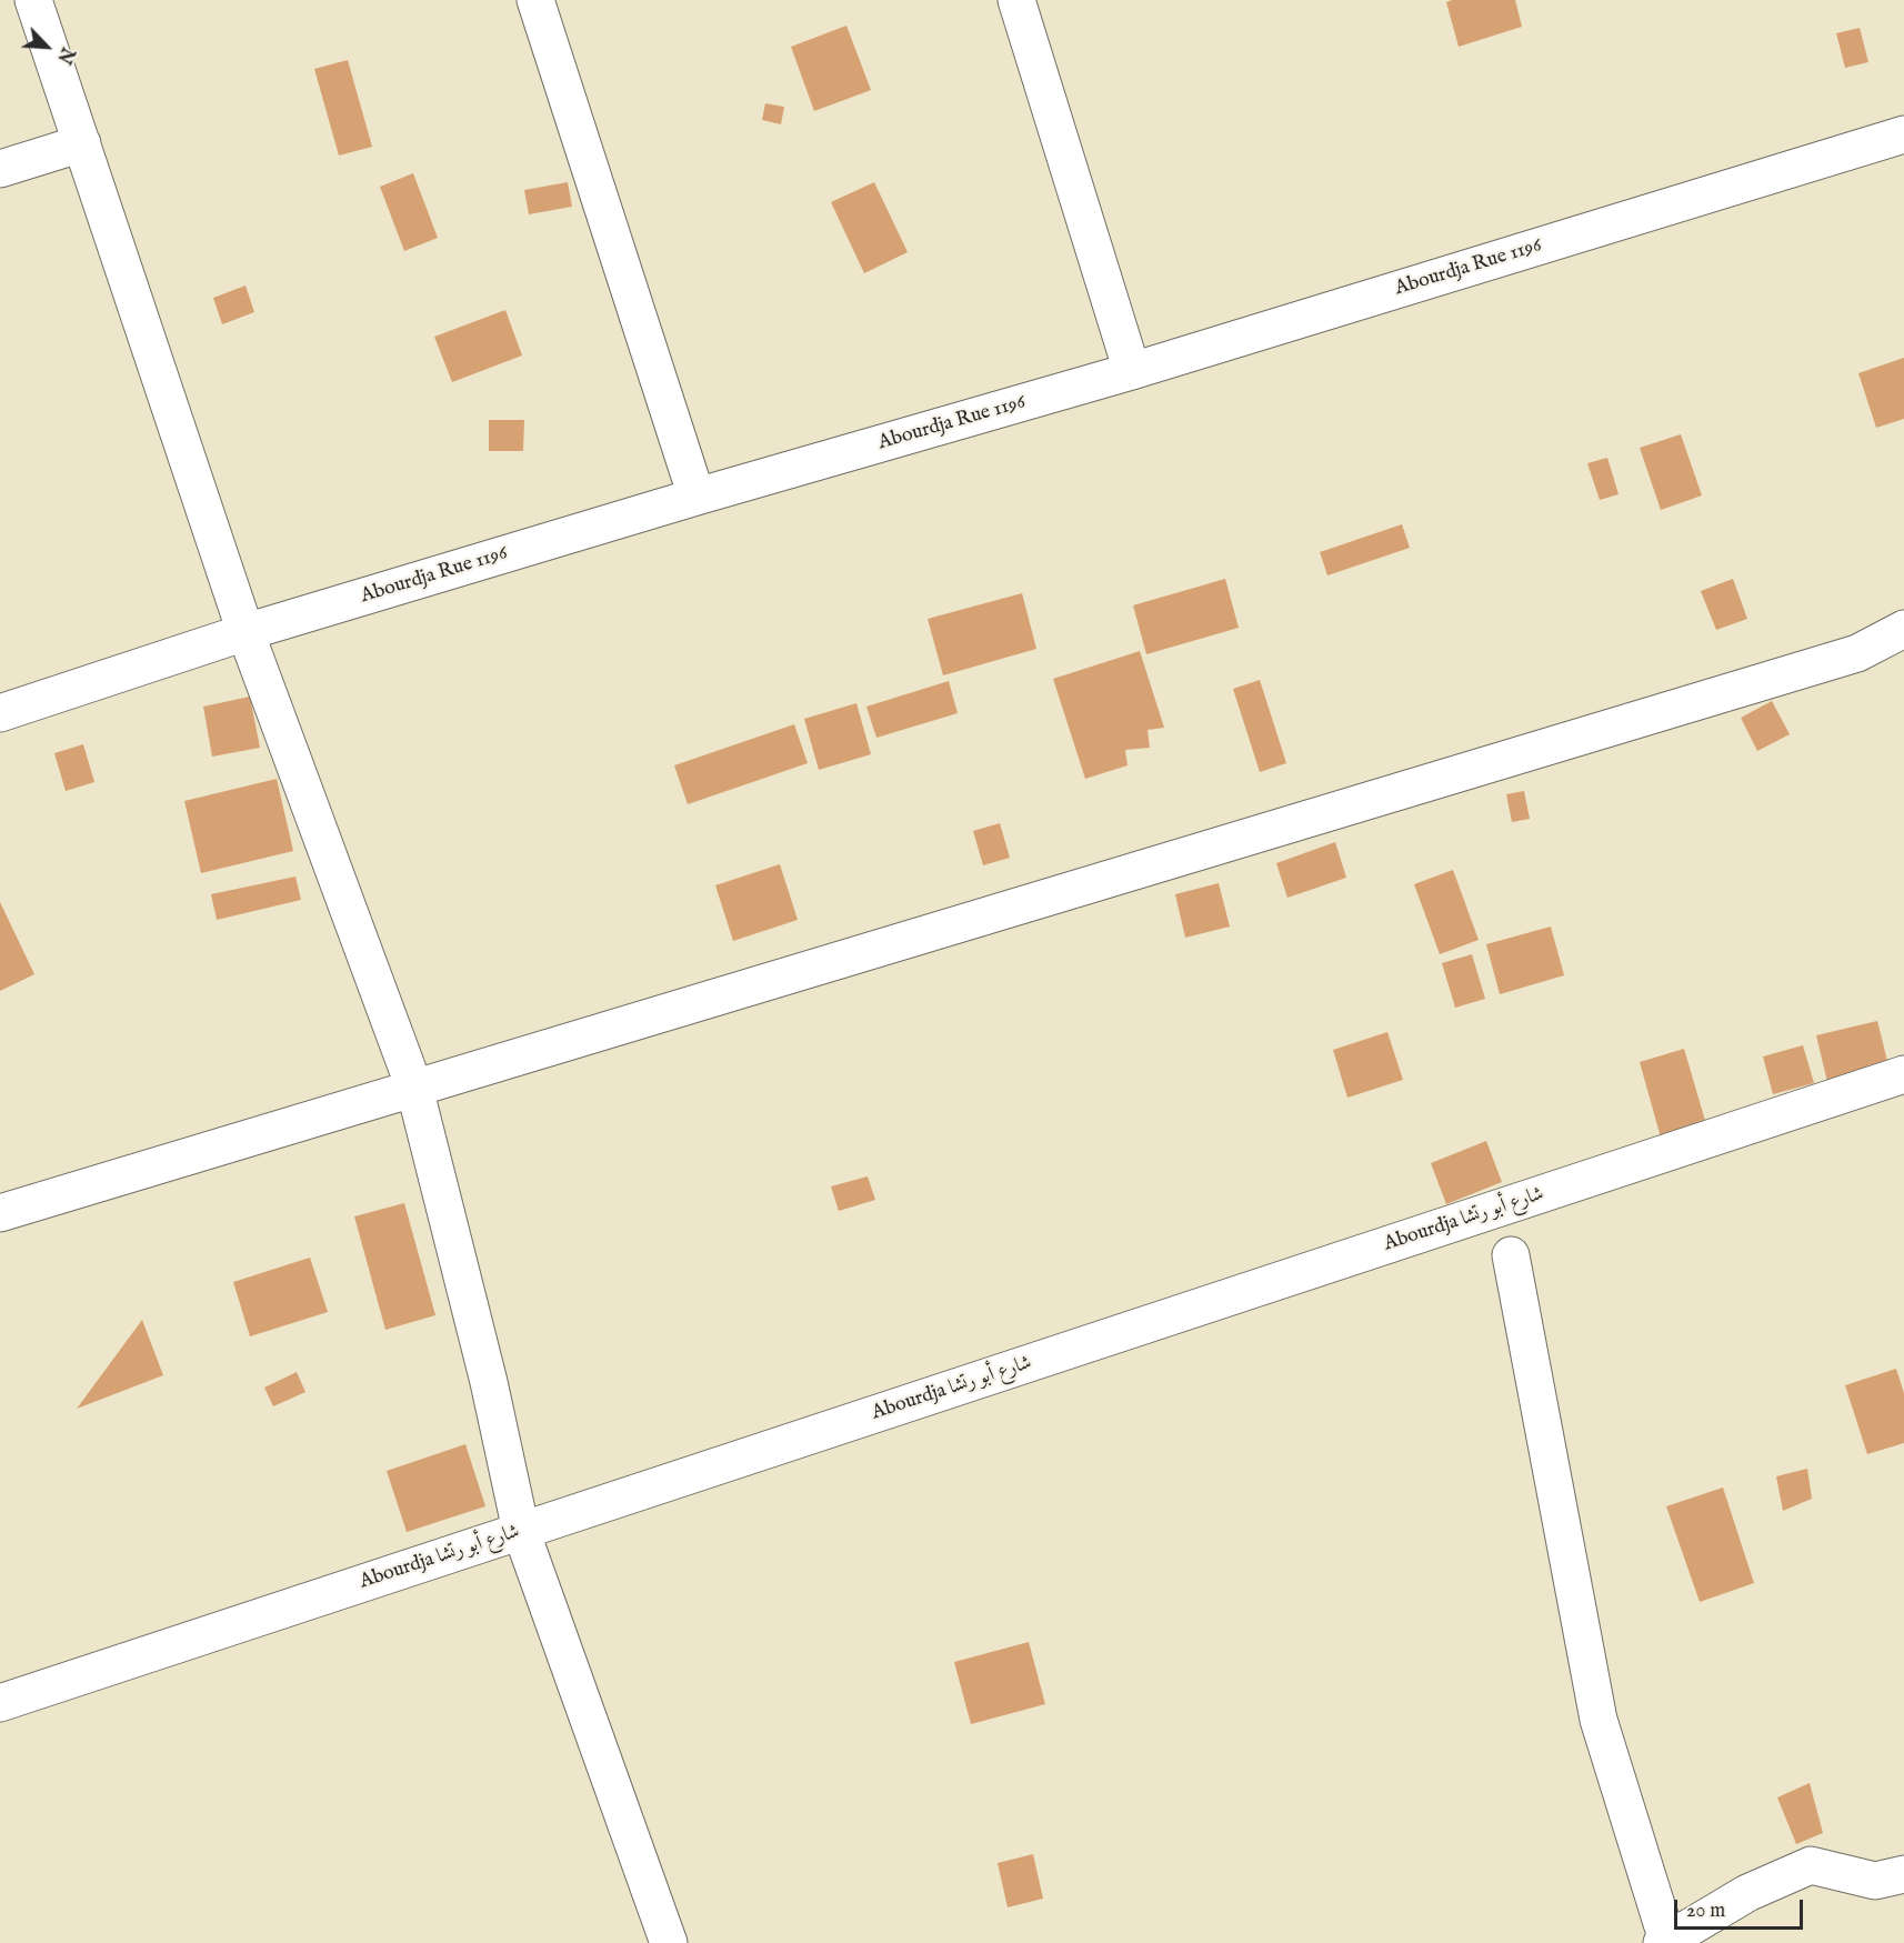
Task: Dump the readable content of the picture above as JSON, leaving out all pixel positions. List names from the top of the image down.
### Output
{
  "streets": {
    "street": ["Abourdja Rue 1196", "Abourdja شارع أبو رتشا"]
  },
  "scale_bar": "20 m",
  "north": "bottom right"
}
